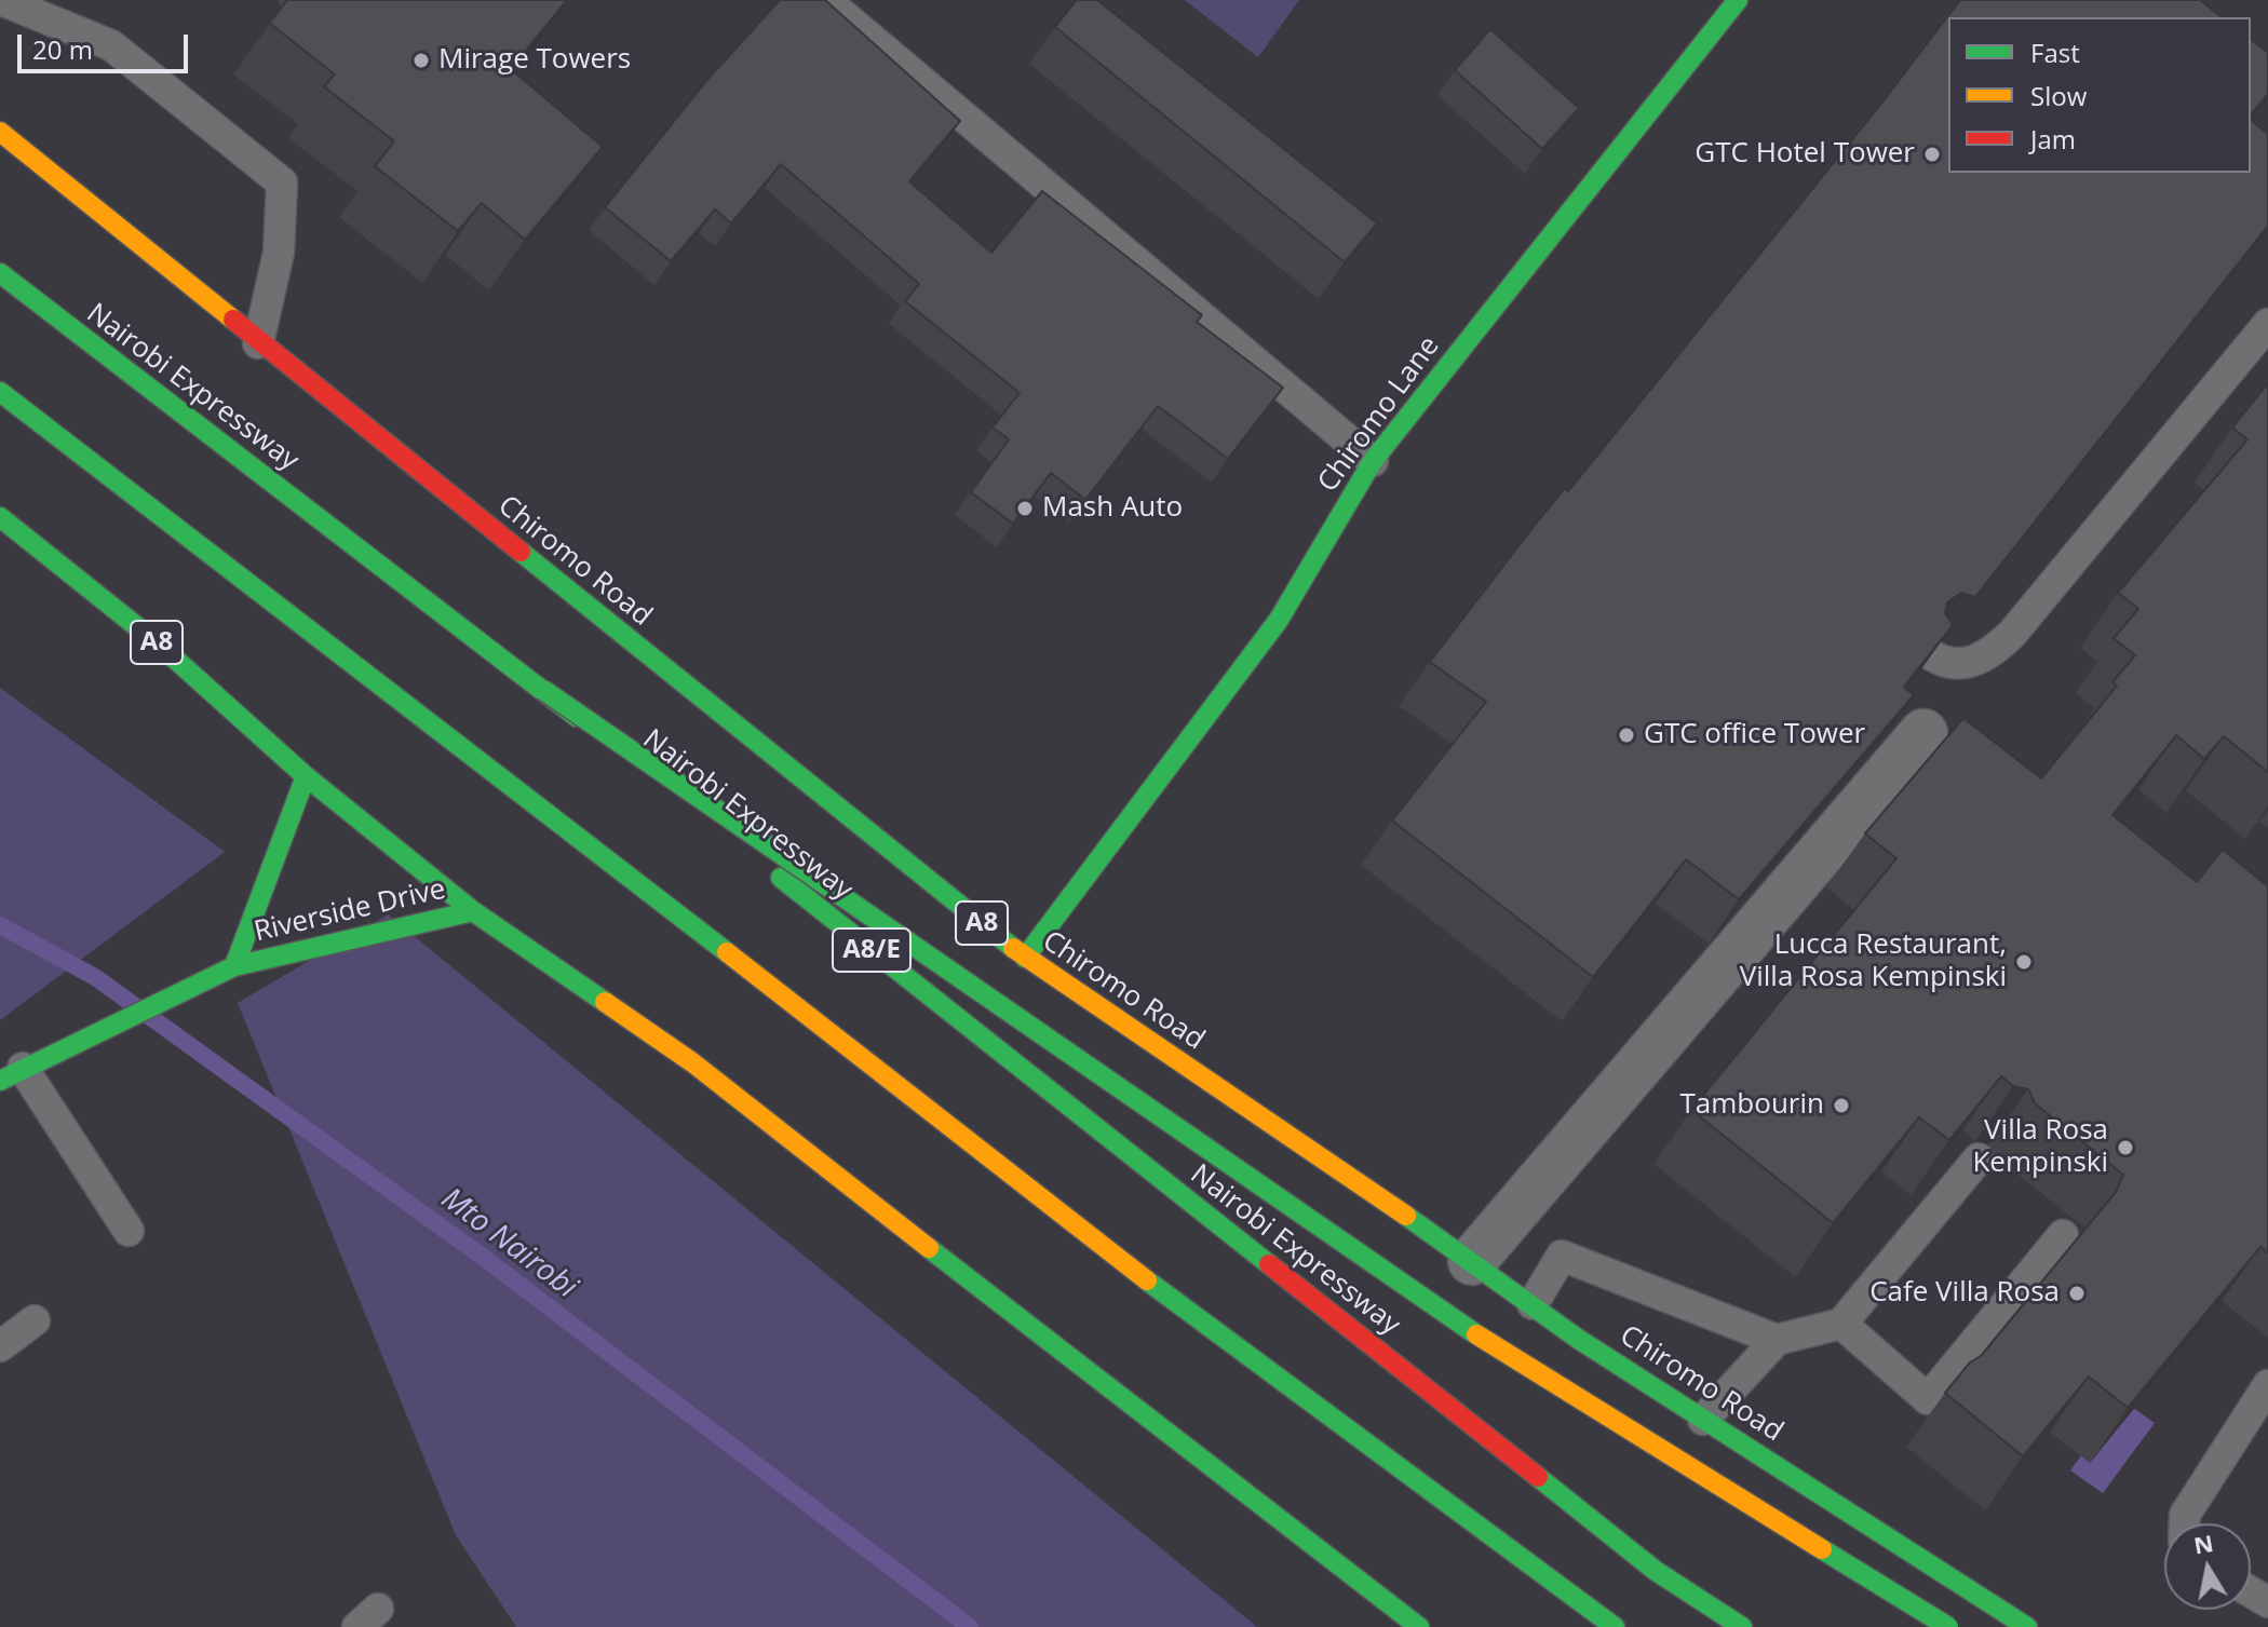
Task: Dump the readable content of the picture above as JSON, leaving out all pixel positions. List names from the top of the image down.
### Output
{
  "streets": {
    "main road": [
      "Nairobi Expressway",
      "Chiromo Lane",
      "Chiromo Road",
      "A8",
      "Riverside Drive",
      "A8/E"
    ]
  },
  "crossings": [
    ["Chiromo Lane", "Chiromo Road"],
    ["A8", "Riverside Drive"]
  ],
  "water": ["Mto Nairobi"],
  "places": [
    "Mirage Towers",
    "GTC Hotel Tower",
    "Mash Auto",
    "GTC office Tower",
    "Lucca Restaurant, Villa Rosa Kempinski",
    "Tambourin",
    "Villa Rosa Kempinski",
    "Cafe Villa Rosa"
  ],
  "legend": ["Fast", "Slow", "Jam"],
  "scale_bar": "20 m",
  "north": "top"
}
